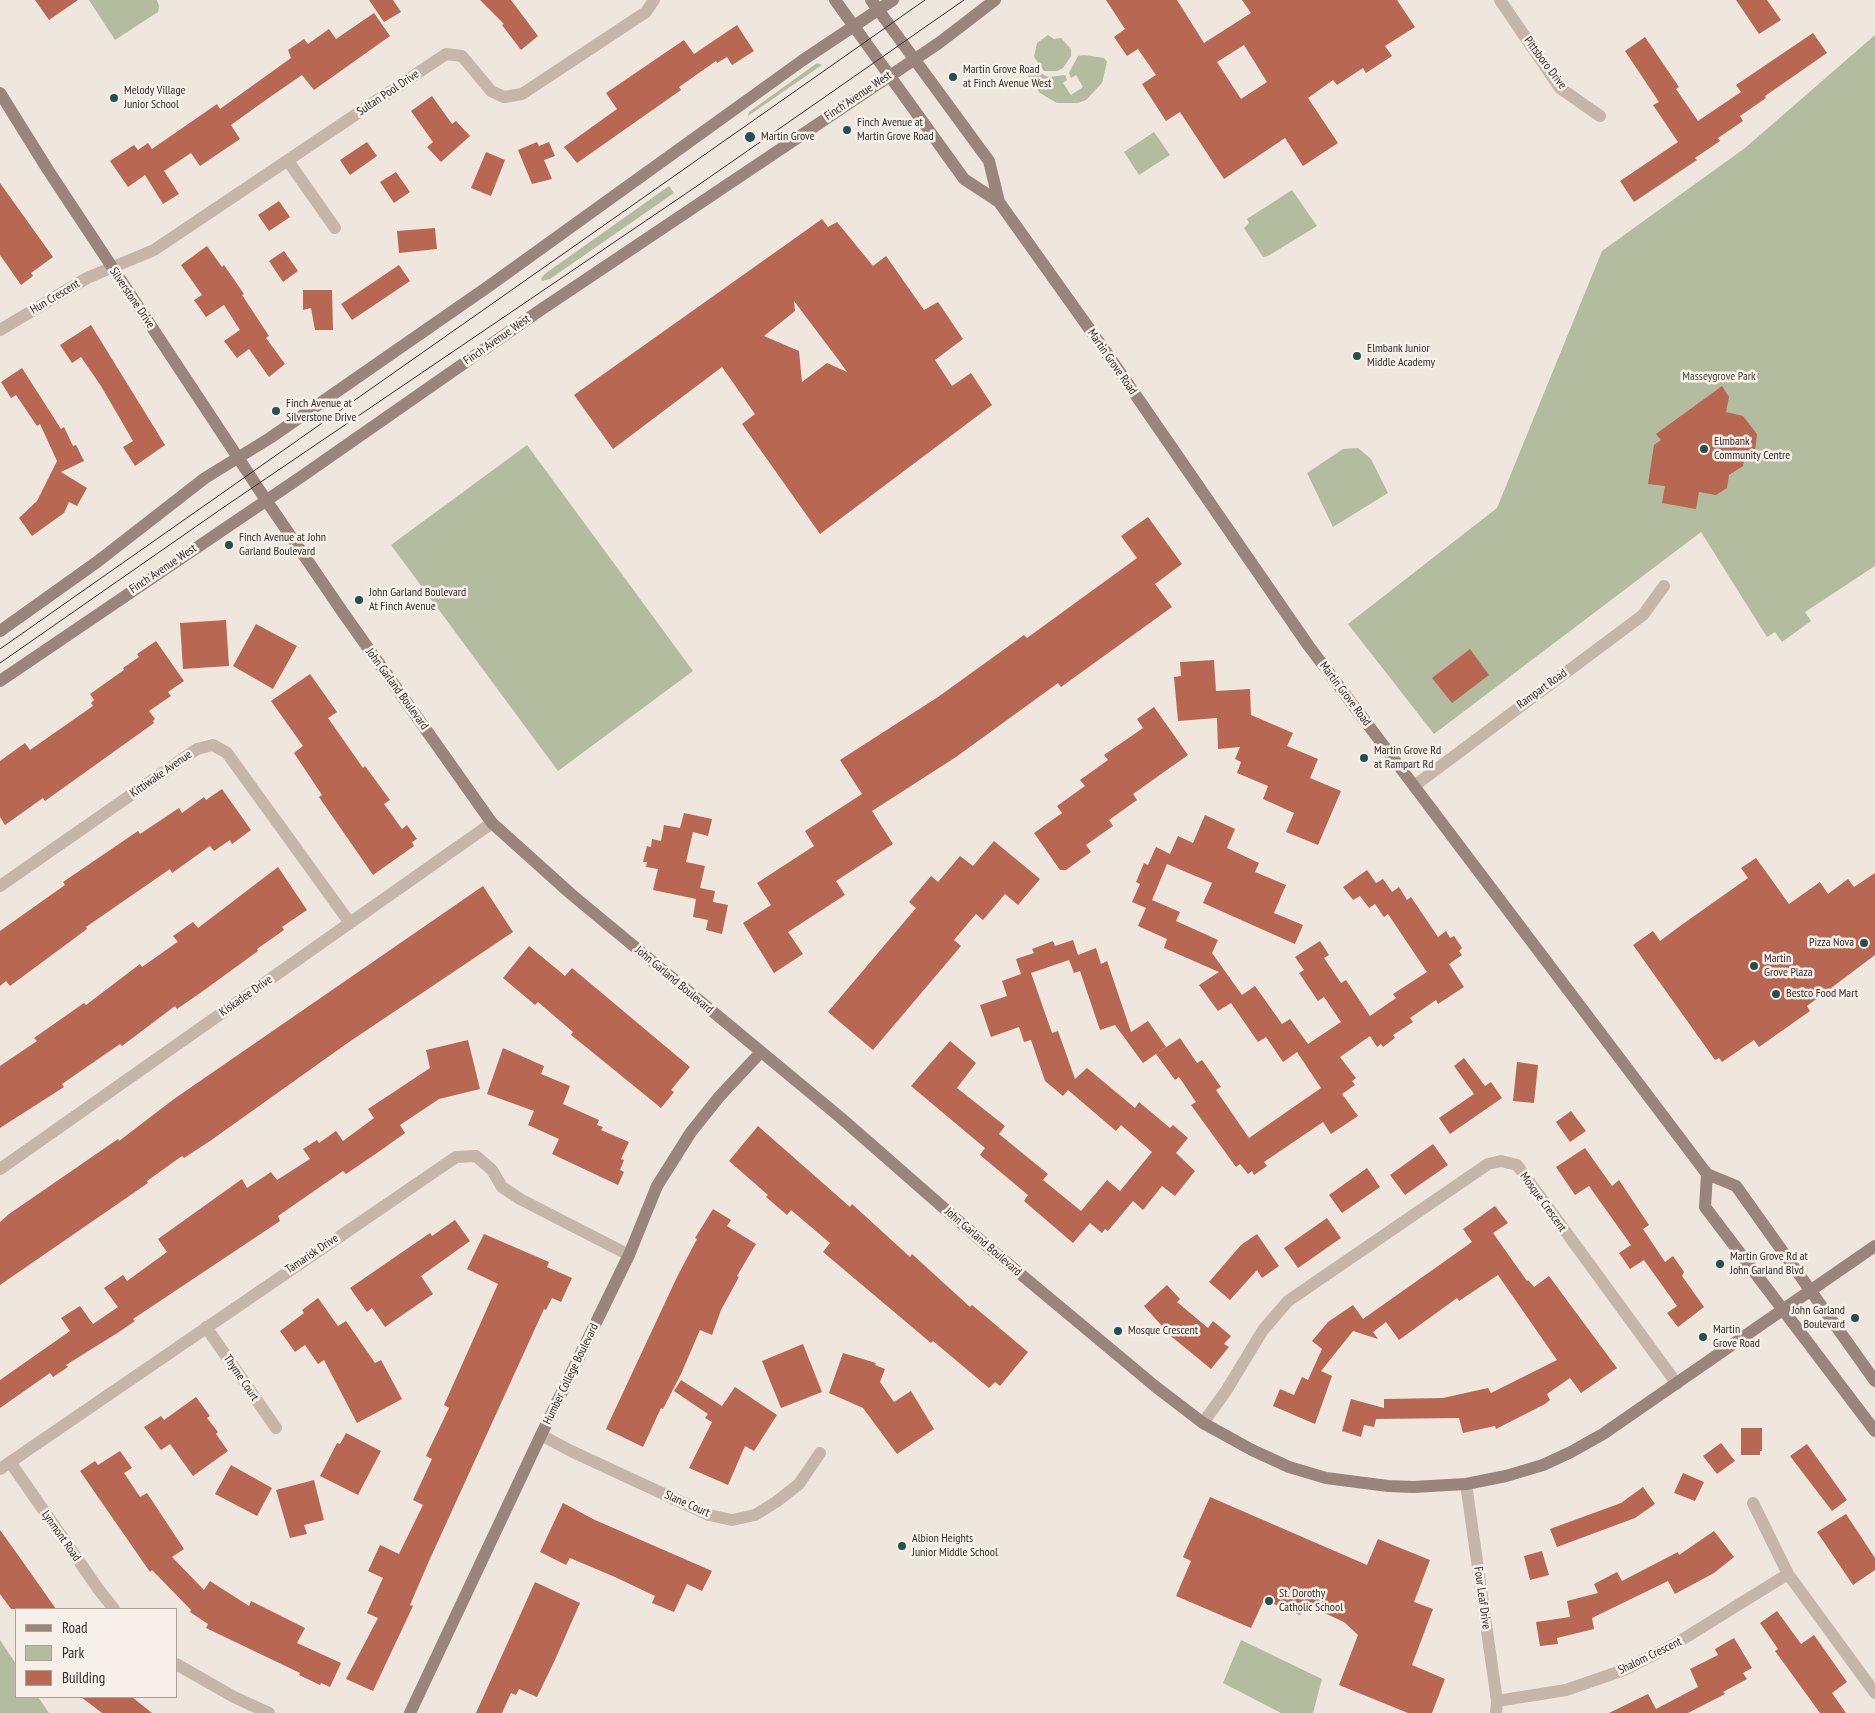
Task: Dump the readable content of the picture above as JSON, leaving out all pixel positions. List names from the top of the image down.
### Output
{
  "streets": {
    "main road": [
      "Finch Avenue West",
      "Silverstone Drive",
      "Martin Grove Road",
      "John Garland Boulevard",
      "Humber College Boulevard"
    ],
    "street": [
      "Pittsboro Drive",
      "Sultan Pool Drive",
      "Hun Crescent",
      "Rampart Road",
      "Kittiwake Avenue",
      "Kiskadee Drive",
      "Mosque Crescent",
      "Tamarisk Drive",
      "Thyme Court",
      "Slane Court",
      "Lynmont Road",
      "Four Leaf Drive",
      "Shalom Crescent"
    ]
  },
  "crossings": [
    ["Sultan Pool Drive", "Hun Crescent"],
    ["Sultan Pool Drive", "Silverstone Drive"],
    ["Finch Avenue West", "Silverstone Drive"],
    ["Finch Avenue West", "Martin Grove Road"],
    ["Finch Avenue West", "John Garland Boulevard"],
    ["Hun Crescent", "Silverstone Drive"],
    ["Silverstone Drive", "John Garland Boulevard"],
    ["Martin Grove Road", "Rampart Road"],
    ["John Garland Boulevard", "Kiskadee Drive"],
    ["John Garland Boulevard", "Mosque Crescent"],
    ["John Garland Boulevard", "Humber College Boulevard"],
    ["John Garland Boulevard", "Four Leaf Drive"],
    ["Kittiwake Avenue", "Kiskadee Drive"],
    ["Tamarisk Drive", "Humber College Boulevard"],
    ["Tamarisk Drive", "Thyme Court"],
    ["Tamarisk Drive", "Lynmont Road"],
    ["Humber College Boulevard", "Slane Court"],
    ["Four Leaf Drive", "Shalom Crescent"]
  ],
  "parks": ["Masseygrove Park"],
  "places": [
    "Martin Grove Road at Finch Avenue West",
    "Melody Village Junior School",
    "Finch Avenue at Martin Grove Road",
    "Martin Grove",
    "Elmbank Junior Middle Academy",
    "Finch Avenue at Silverstone Drive",
    "Elmbank Community Centre",
    "Finch Avenue at John Garland Boulevard",
    "John Garland Boulevard At Finch Avenue",
    "Martin Grove Rd at Rampart Rd",
    "Pizza Nova",
    "Martin Grove Plaza",
    "Bestco Food Mart",
    "Martin Grove Rd at John Garland Blvd",
    "John Garland Boulevard",
    "Mosque Crescent",
    "Martin Grove Road",
    "Albion Heights Junior Middle School",
    "St. Dorothy Catholic School"
  ],
  "legend": ["Road", "Park", "Building"]
}
